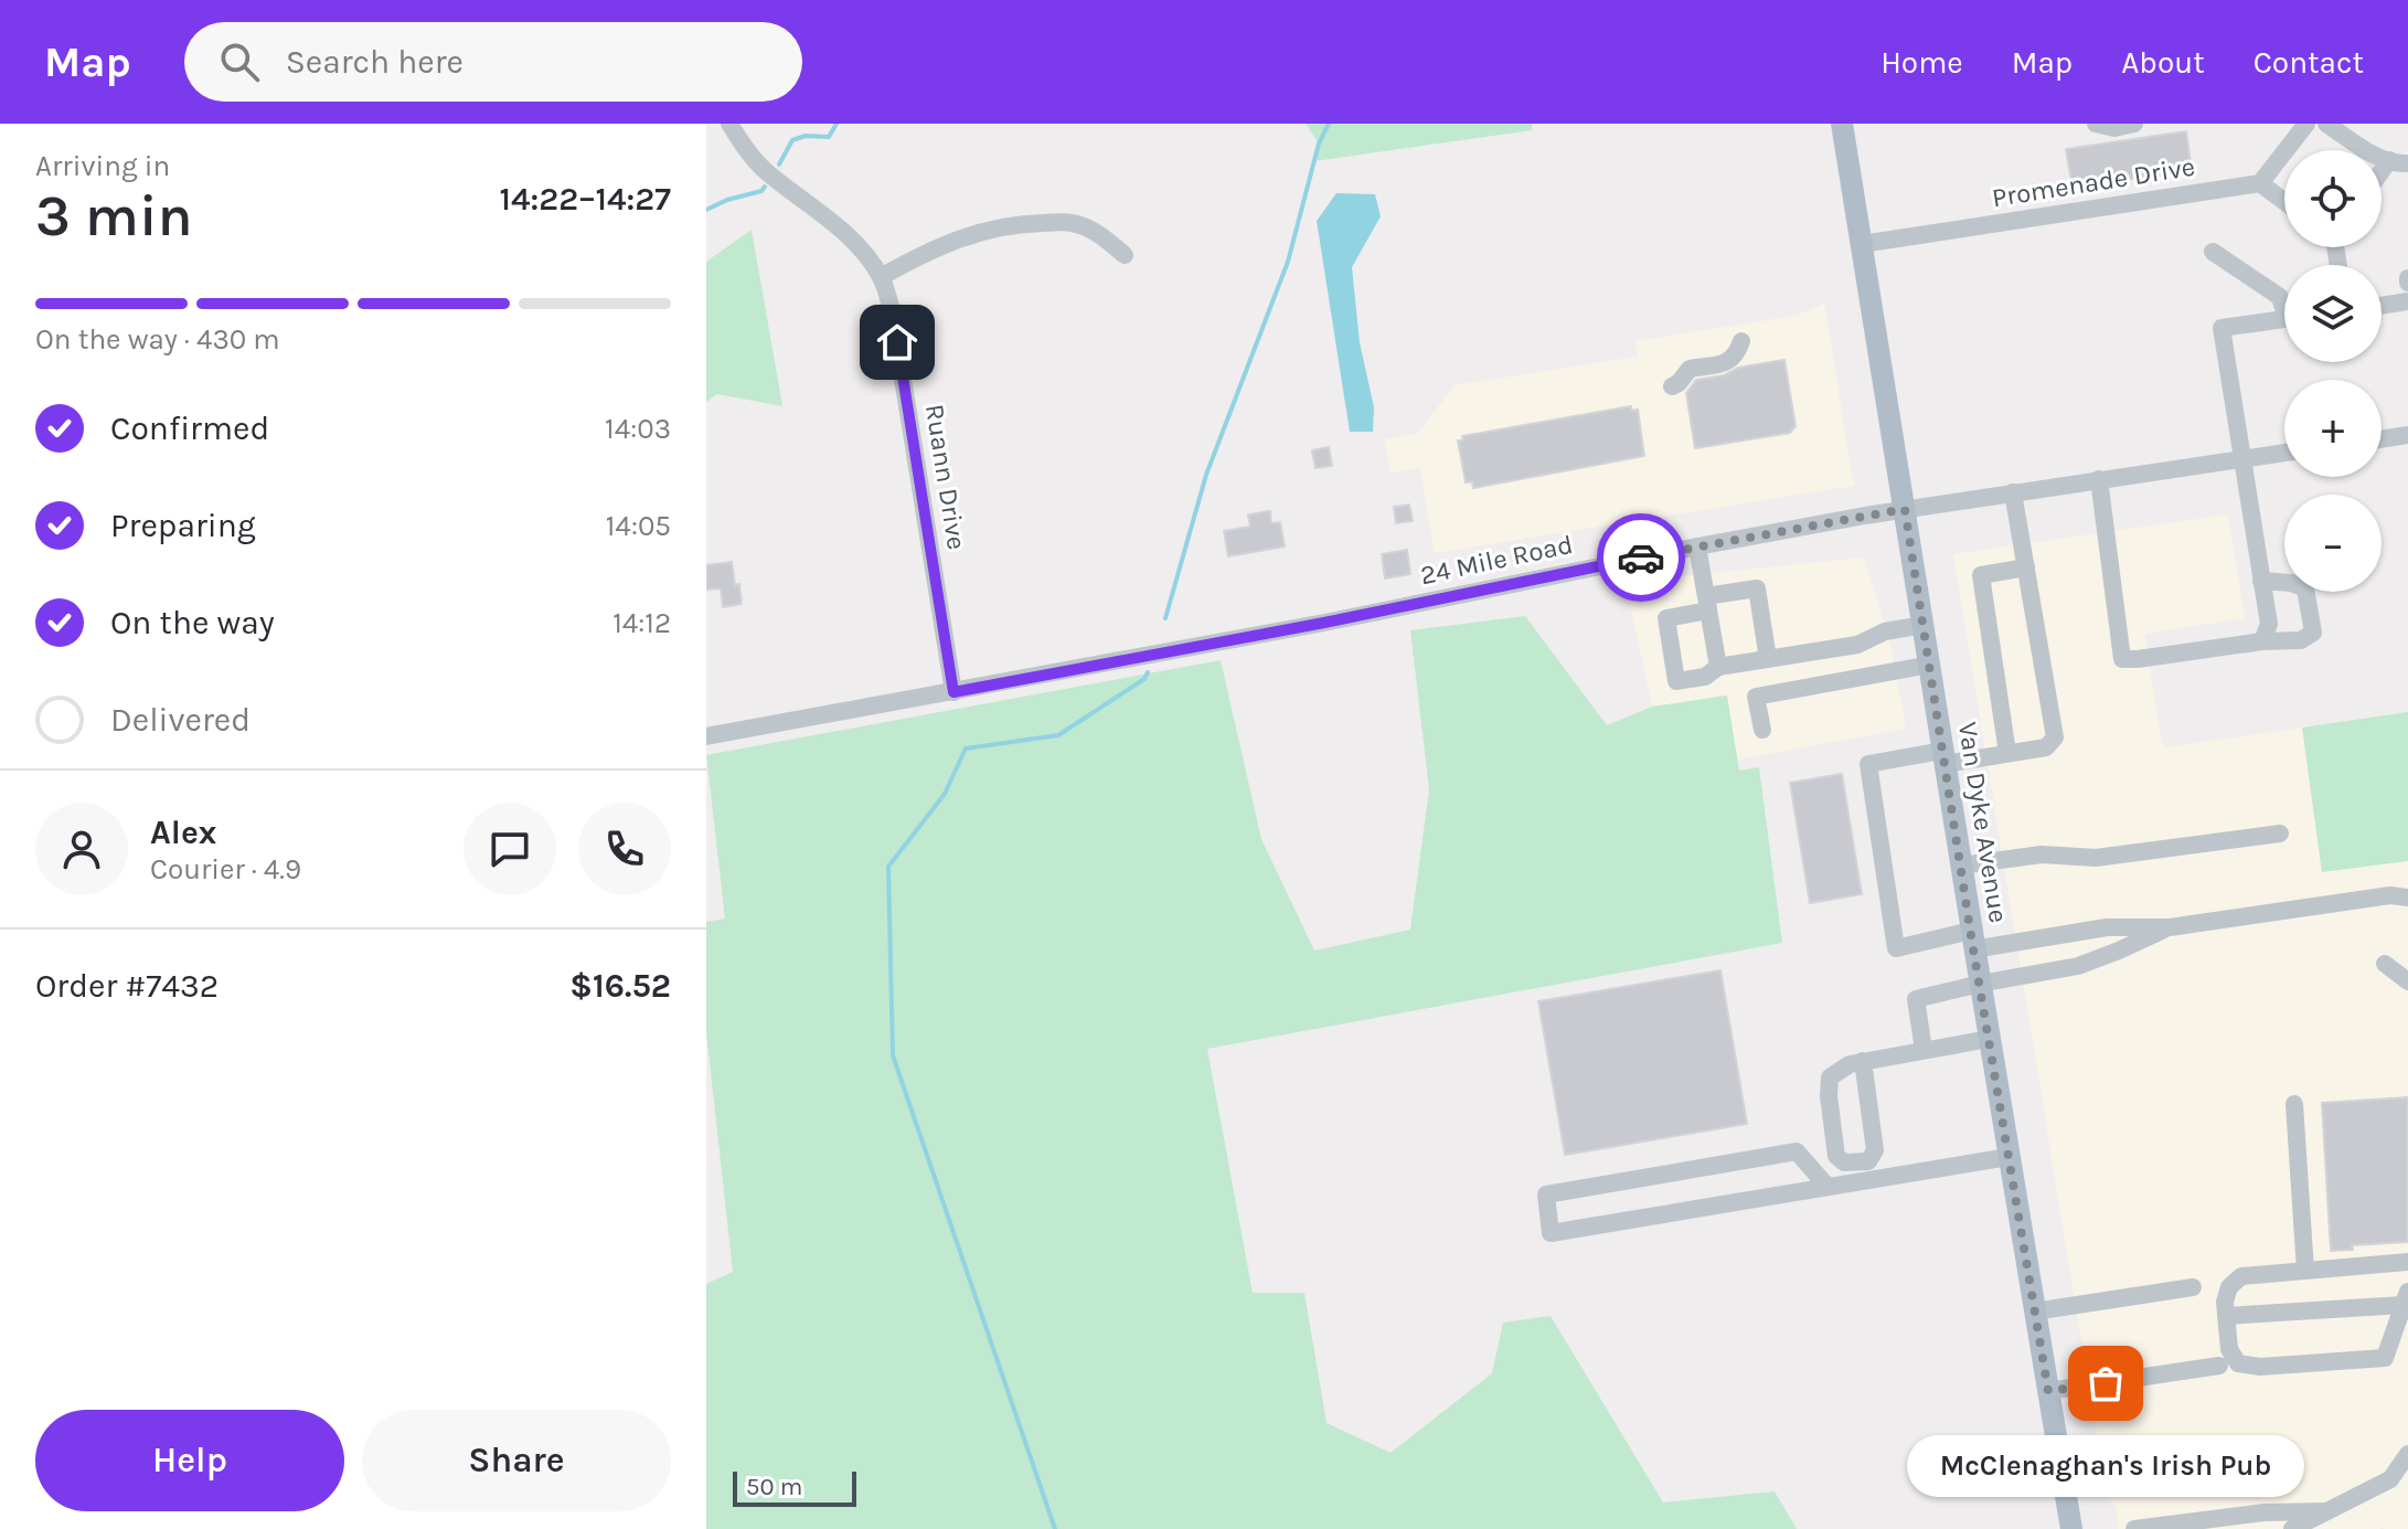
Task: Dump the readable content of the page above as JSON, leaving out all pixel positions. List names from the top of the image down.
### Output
{
  "streets": {
    "main road": ["Van Dyke Avenue"],
    "street": ["Promenade Drive", "Ruann Drive", "24 Mile Road"]
  },
  "crossings": [
    ["Promenade Drive", "Van Dyke Avenue"],
    ["Ruann Drive", "24 Mile Road"],
    ["24 Mile Road", "Van Dyke Avenue"]
  ],
  "places": ["McClenaghan's Irish Pub"],
  "scale_bar": "50 m",
  "page": {
    "header": "Map",
    "search": "Search here",
    "nav": [
      "Home",
      "Map",
      "About",
      "Contact"
    ],
    "heading": ["3 min", "Arriving in", "14:22–14:27"],
    "panel": [
      "Alex",
      "Courier · 4.9",
      "Order #7432",
      "$16.52"
    ],
    "map_buttons": ["+", "−"],
    "bar": "On the way · 430 m",
    "list": [
      ["Confirmed", "14:03"],
      ["Preparing", "14:05"],
      ["On the way", "14:12"],
      "Delivered"
    ],
    "buttons": ["Help", "Share"],
    "bubble": "McClenaghan's Irish Pub",
    "scale": "50 m"
  }
}
